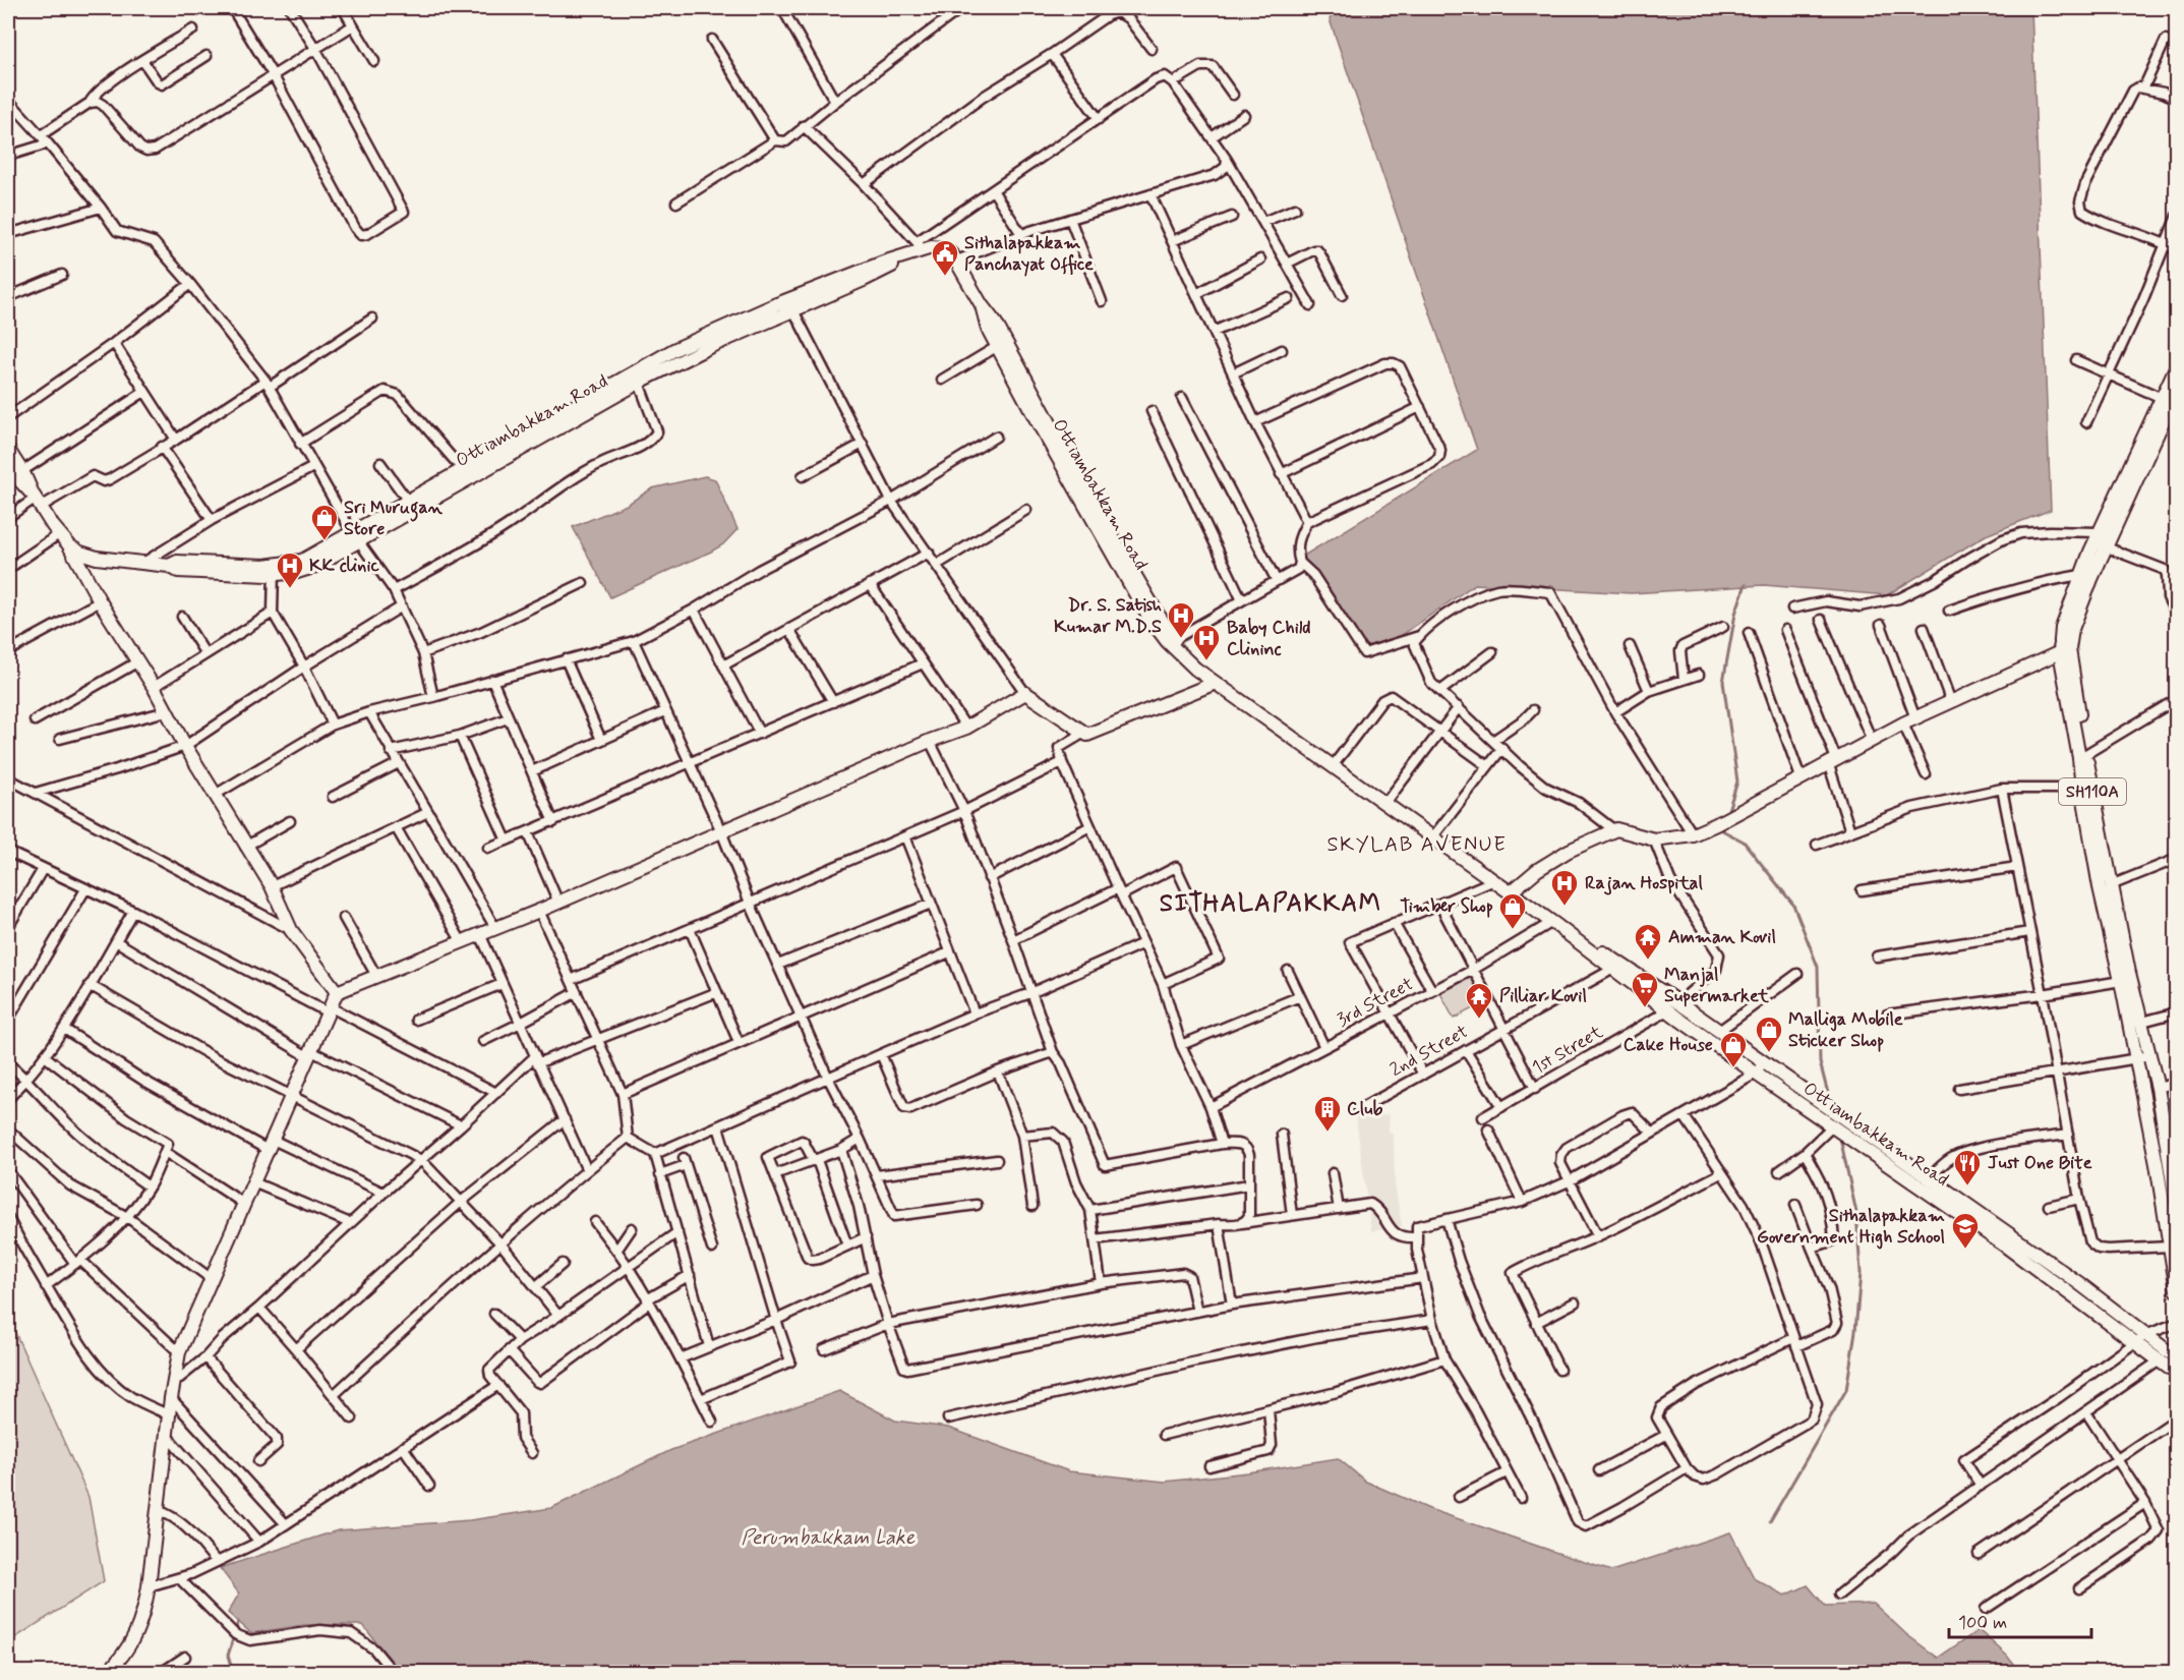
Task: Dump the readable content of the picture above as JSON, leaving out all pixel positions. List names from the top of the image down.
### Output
{
  "streets": {
    "street": [
      "Ottiambakkam Road",
      "SH110A",
      "3rd Street",
      "1st Street",
      "2nd Street"
    ]
  },
  "crossings": [
    ["Ottiambakkam Road", "3rd Street"],
    ["Ottiambakkam Road", "1st Street"],
    ["Ottiambakkam Road", "2nd Street"]
  ],
  "districts": ["SKYLAB AVENUE", "SITHALAPAKKAM"],
  "water": ["Perumbakkam Lake"],
  "places": {
    "public building": ["Sithalapakkam Panchayat Office"],
    "shop": [
      "Sri Murugan Store",
      "Timber Shop",
      "Malliga Mobile Sticker Shop",
      "Cake House"
    ],
    "hospital": [
      "KK clinic",
      "Dr. S. Satish Kumar M.D.S",
      "Baby Child Clininc",
      "Rajan Hospital"
    ],
    "temple": ["Amman Kovil", "Pilliar Kovil"],
    "supermarket": ["Manjal Supermarket"],
    "building": ["Club"],
    "restaurant": ["Just One Bite"],
    "school or university": ["Sithalapakkam Government High School"]
  },
  "scale_bar": "100 m"
}
